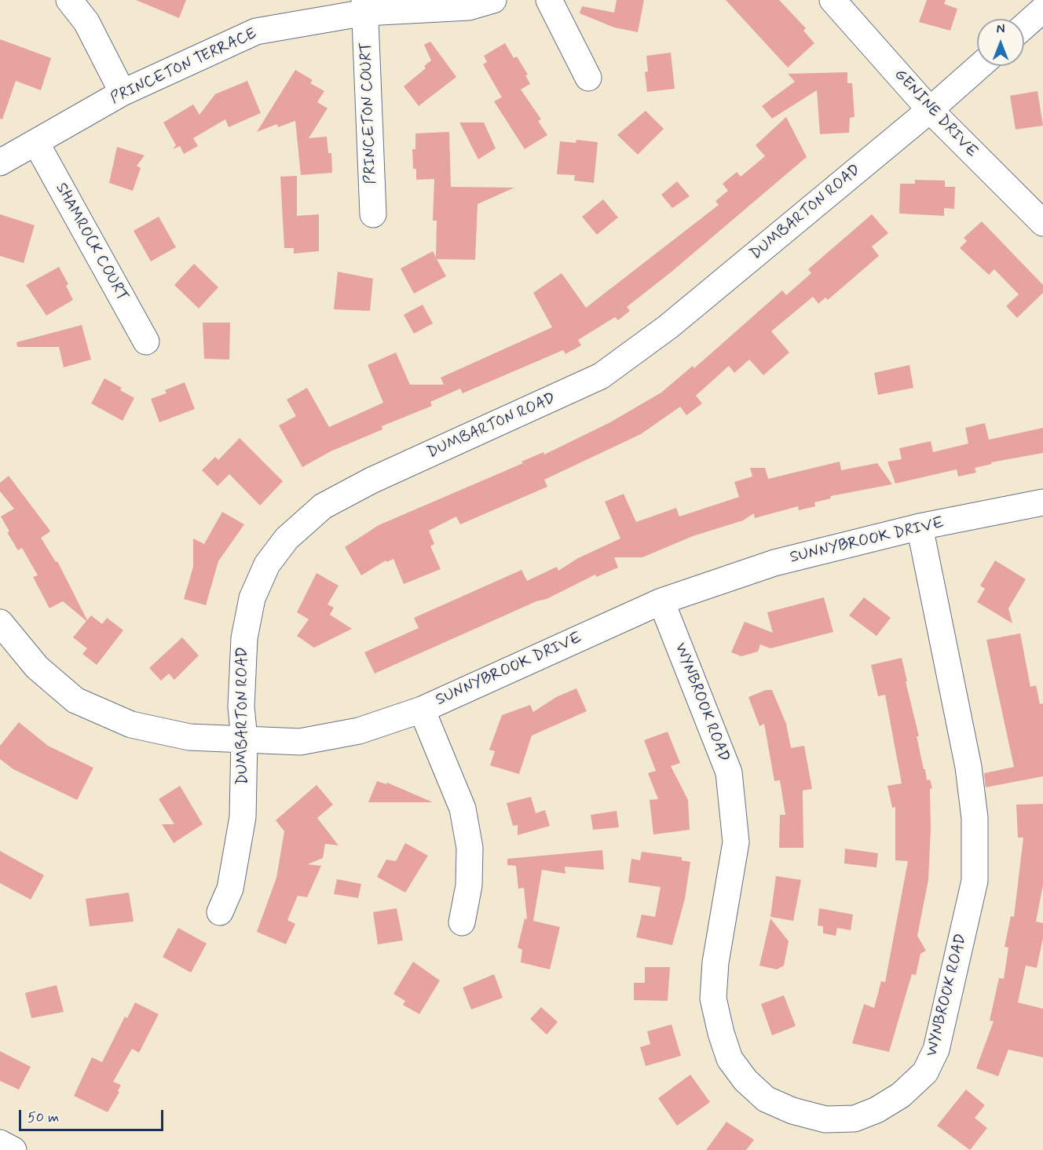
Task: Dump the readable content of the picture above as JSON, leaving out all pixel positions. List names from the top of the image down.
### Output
{
  "streets": {
    "street": [
      "PRINCETON TERRACE",
      "PRINCETON COURT",
      "GENINE DRIVE",
      "DUMBARTON ROAD",
      "SHAMROCK COURT",
      "SUNNYBROOK DRIVE",
      "WYNBROOK ROAD"
    ]
  },
  "crossings": [
    ["PRINCETON TERRACE", "PRINCETON COURT"],
    ["PRINCETON TERRACE", "SHAMROCK COURT"],
    ["GENINE DRIVE", "DUMBARTON ROAD"],
    ["DUMBARTON ROAD", "SUNNYBROOK DRIVE"],
    ["SUNNYBROOK DRIVE", "WYNBROOK ROAD"]
  ],
  "scale_bar": "50 m",
  "north": "top"
}
